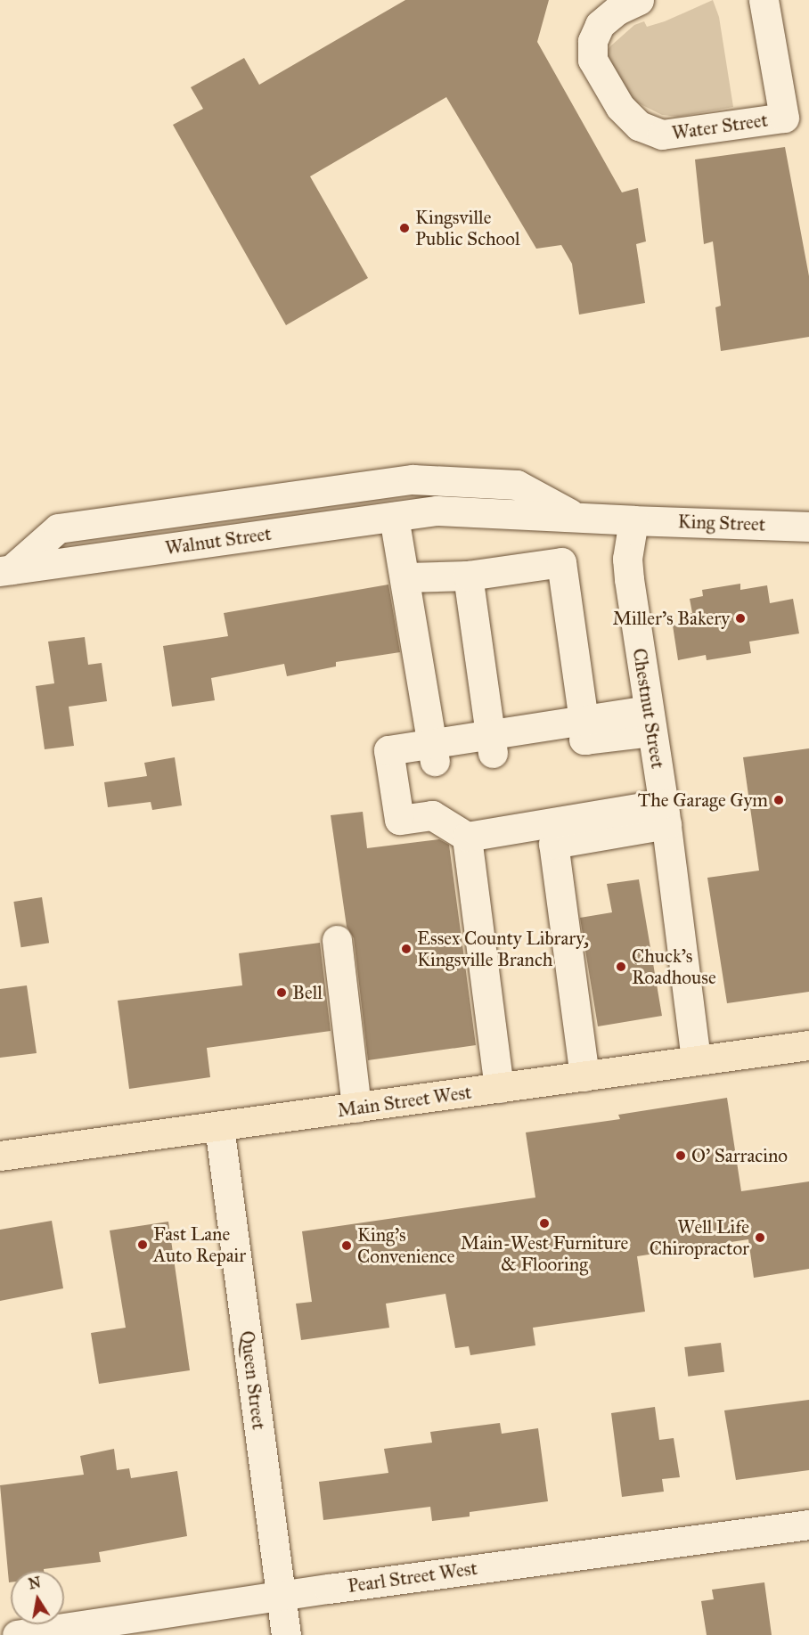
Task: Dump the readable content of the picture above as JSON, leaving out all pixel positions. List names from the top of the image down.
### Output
{
  "streets": {
    "main road": ["Main Street West"],
    "street": [
      "Water Street",
      "King Street",
      "Walnut Street",
      "Chestnut Street",
      "Queen Street",
      "Pearl Street West"
    ]
  },
  "crossings": [
    ["King Street", "Chestnut Street"],
    ["Chestnut Street", "Main Street West"],
    ["Main Street West", "Queen Street"],
    ["Queen Street", "Pearl Street West"]
  ],
  "places": [
    "Kingsville Public School",
    "Miller's Bakery",
    "The Garage Gym",
    "Essex County Library, Kingsville Branch",
    "Chuck's Roadhouse",
    "Bell",
    "O' Sarracino",
    "Main-West Furniture & Flooring",
    "Well Life Chiropractor",
    "Fast Lane Auto Repair",
    "King's Convenience"
  ],
  "north": "top"
}
